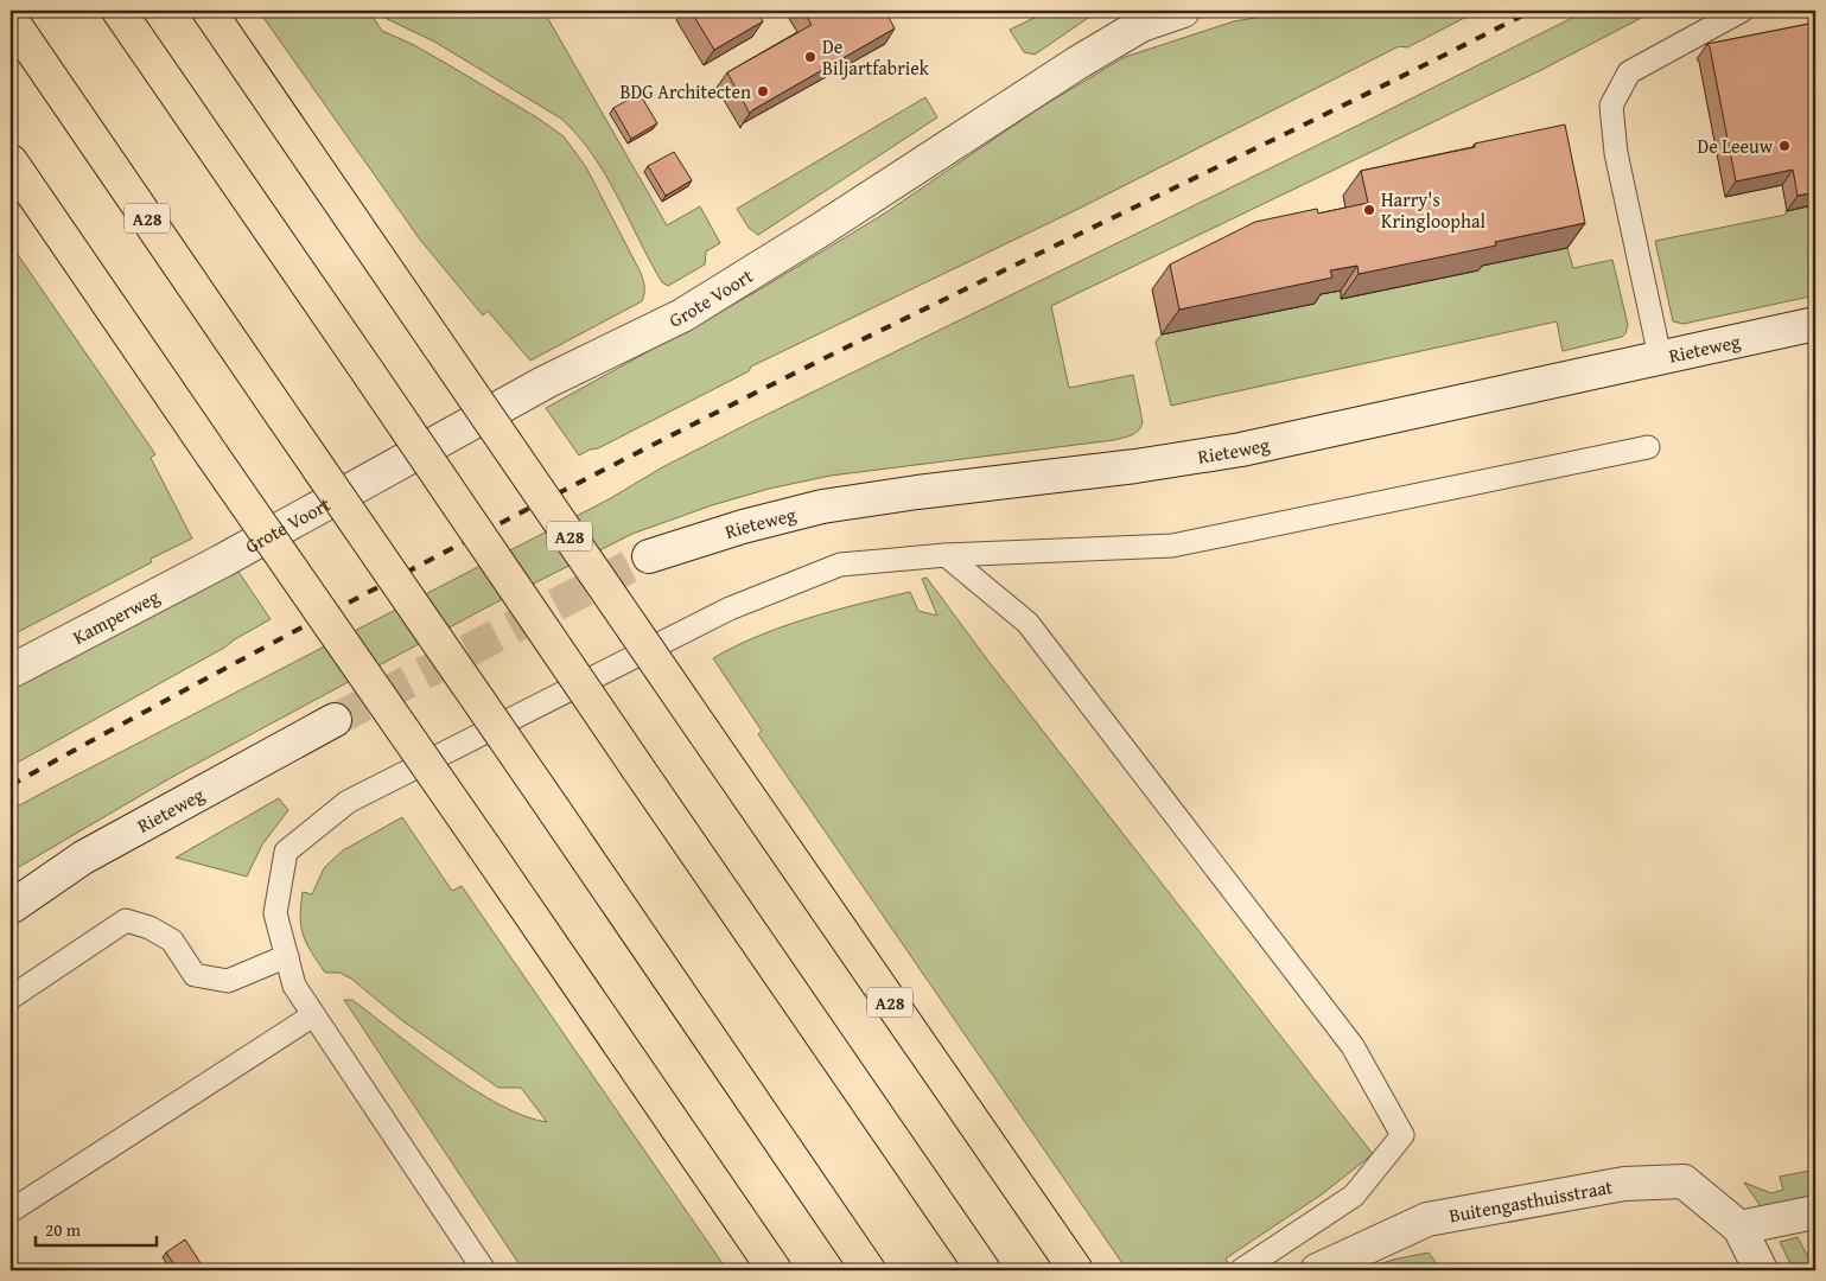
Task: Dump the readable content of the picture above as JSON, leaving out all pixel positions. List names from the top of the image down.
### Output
{
  "streets": {
    "highway": ["A28"],
    "street": [
      "Grote Voort",
      "Rieteweg",
      "Kamperweg",
      "Buitengasthuisstraat"
    ]
  },
  "crossings": [
    ["Grote Voort", "Kamperweg"]
  ],
  "places": [
    "De Biljartfabriek",
    "BDG Architecten",
    "De Leeuw",
    "Harry's Kringloophal"
  ],
  "scale_bar": "20 m"
}
